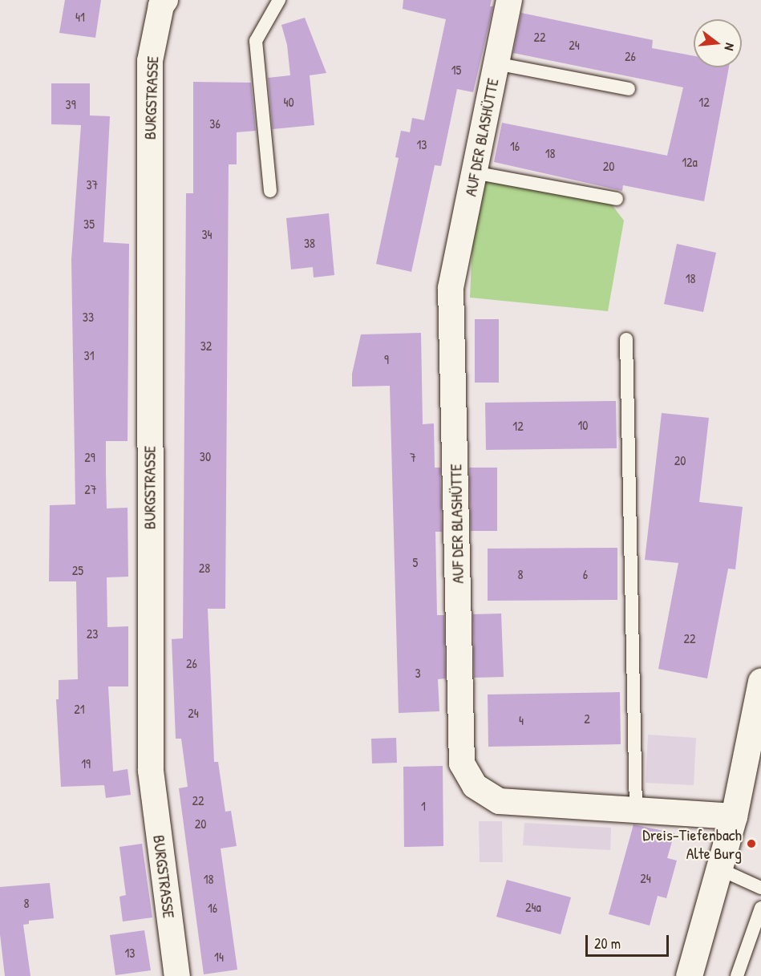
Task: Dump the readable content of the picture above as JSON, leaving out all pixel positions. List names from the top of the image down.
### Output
{
  "streets": {
    "street": ["BURGSTRASSE", "AUF DER BLASHÜTTE"]
  },
  "places": ["Dreis-Tiefenbach Alte Burg"],
  "house_numbers": [
    "41",
    "22",
    "24",
    "26",
    "15",
    "40",
    "12",
    "39",
    "36",
    "13",
    "16",
    "18",
    "12a",
    "20",
    "37",
    "35",
    "34",
    "38",
    "18",
    "33",
    "32",
    "31",
    "9",
    "10",
    "12",
    "30",
    "29",
    "7",
    "20",
    "27",
    "5",
    "28",
    "25",
    "8",
    "6",
    "23",
    "22",
    "26",
    "3",
    "21",
    "24",
    "2",
    "4",
    "19",
    "22",
    "1",
    "20",
    "24",
    "18",
    "8",
    "24a",
    "16",
    "13",
    "14"
  ],
  "scale_bar": "20 m",
  "north": "right"
}
